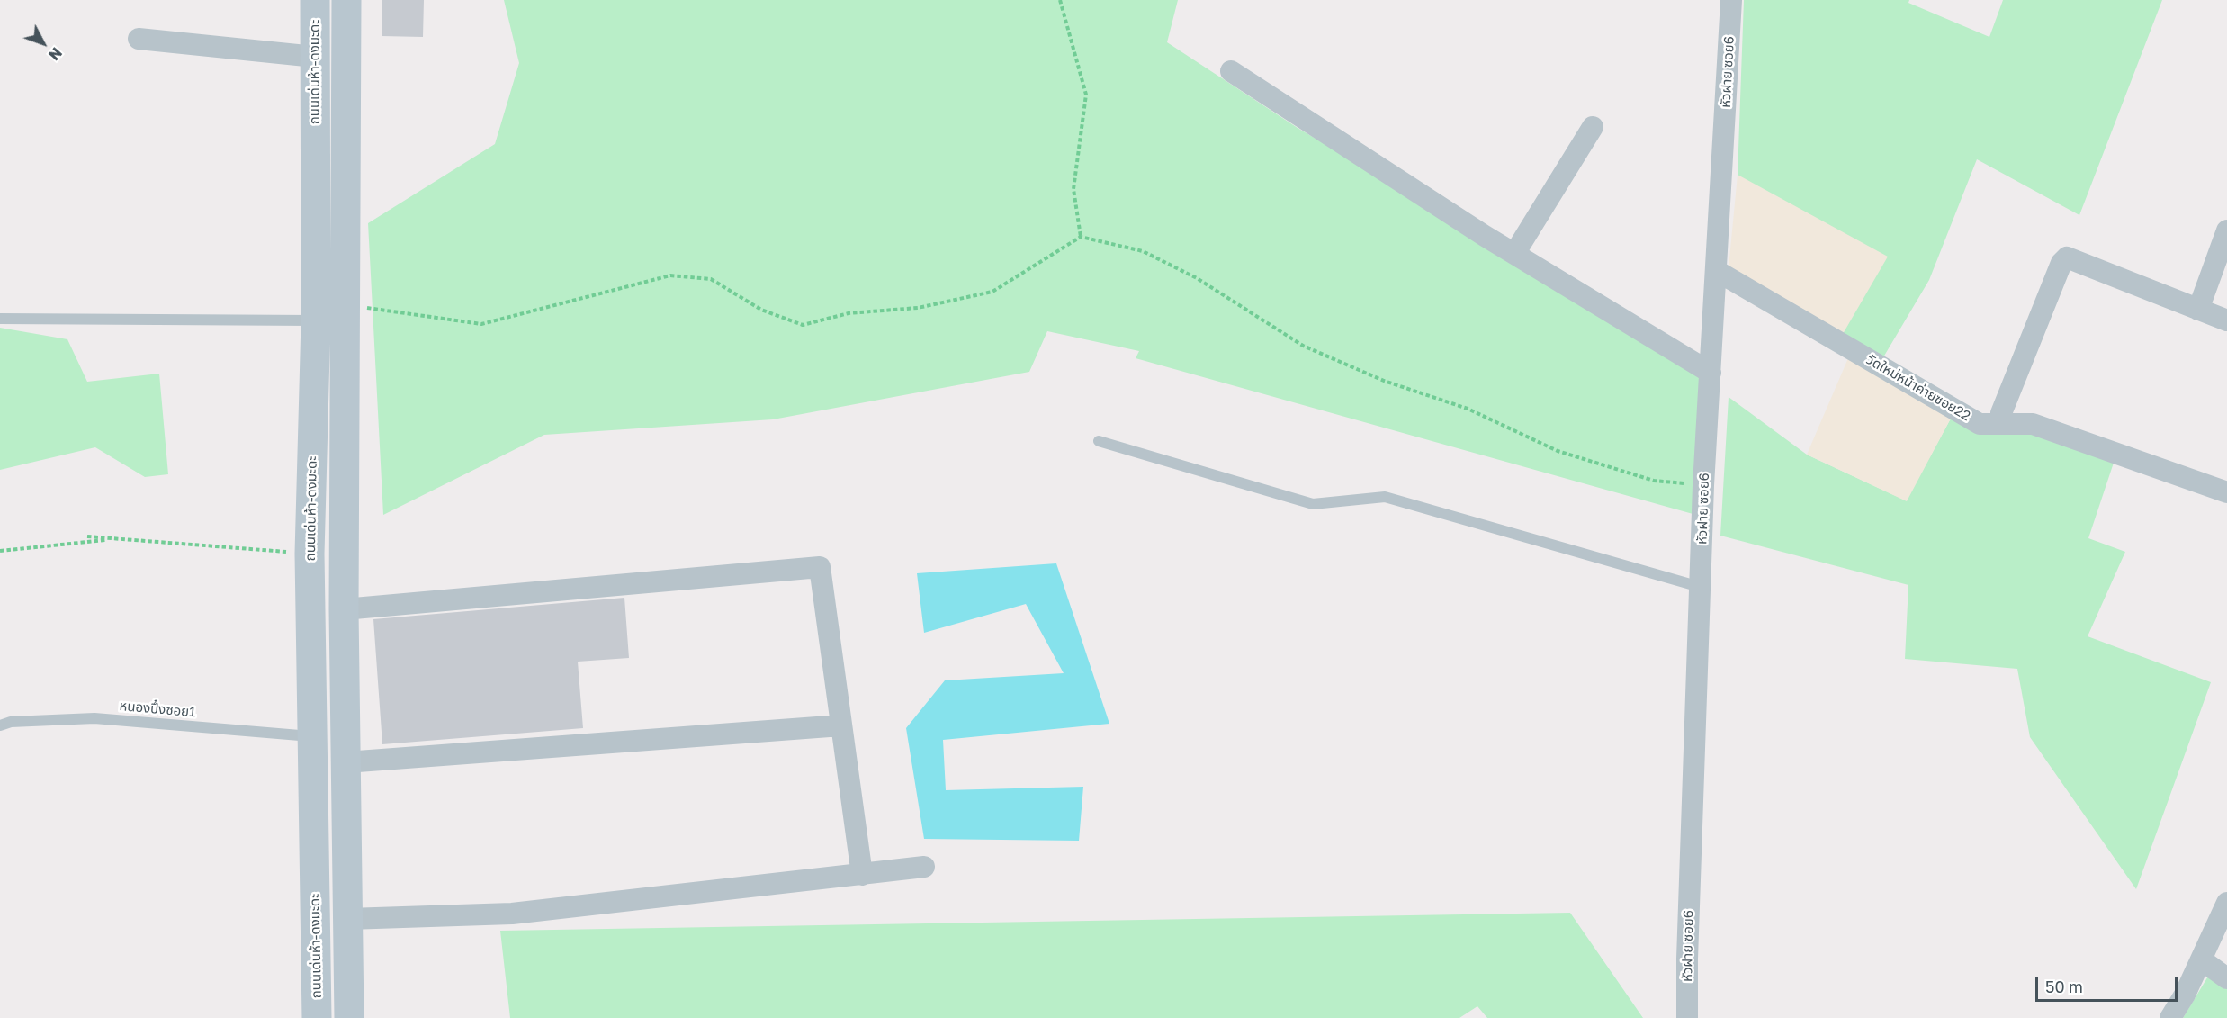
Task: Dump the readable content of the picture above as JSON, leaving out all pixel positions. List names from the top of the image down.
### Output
{
  "streets": {
    "main road": ["ถนนเด่นห้า-ดงมะดะ"],
    "street": ["หัวฝาย ซอย6", "วัดใหม่หน้าค่ายซอย22"],
    "lane": ["หนองปึ๋งซอย1"]
  },
  "crossings": [
    ["ถนนเด่นห้า-ดงมะดะ", "หนองปึ๋งซอย1"],
    ["หัวฝาย ซอย6", "วัดใหม่หน้าค่ายซอย22"]
  ],
  "scale_bar": "50 m",
  "north": "bottom right"
}
